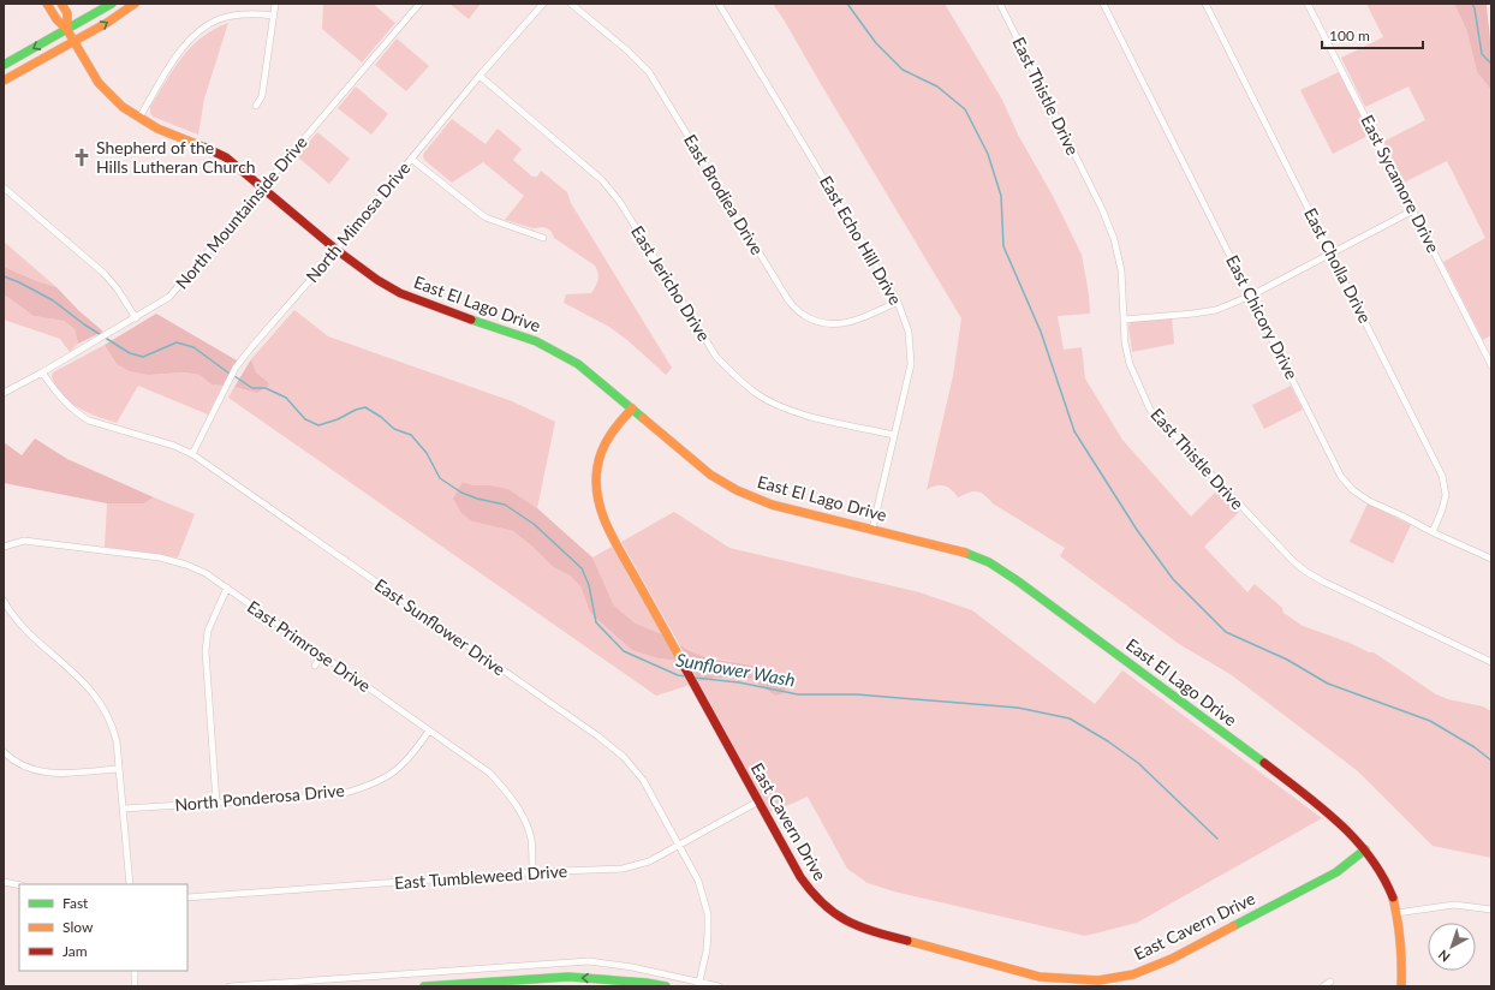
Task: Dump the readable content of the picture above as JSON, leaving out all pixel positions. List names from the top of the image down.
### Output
{
  "streets": {
    "street": [
      "East Thistle Drive",
      "East Sycamore Drive",
      "East Brodiea Drive",
      "North Mountainside Drive",
      "North Mimosa Drive",
      "East Echo Hill Drive",
      "East Cholla Drive",
      "East Jericho Drive",
      "East El Lago Drive",
      "East Chicory Drive",
      "East Sunflower Drive",
      "East Primrose Drive",
      "North Ponderosa Drive",
      "East Cavern Drive",
      "East Tumbleweed Drive"
    ]
  },
  "crossings": [
    ["East Brodiea Drive", "East Echo Hill Drive"],
    ["North Mountainside Drive", "East El Lago Drive"],
    ["North Mountainside Drive", "East Sunflower Drive"],
    ["North Mimosa Drive", "East Jericho Drive"],
    ["North Mimosa Drive", "East El Lago Drive"],
    ["North Mimosa Drive", "East Sunflower Drive"],
    ["East Echo Hill Drive", "East Jericho Drive"],
    ["East Echo Hill Drive", "East El Lago Drive"],
    ["East Cholla Drive", "East Chicory Drive"],
    ["East El Lago Drive", "East Cavern Drive"],
    ["East Sunflower Drive", "East Tumbleweed Drive"],
    ["East Primrose Drive", "North Ponderosa Drive"],
    ["East Primrose Drive", "East Tumbleweed Drive"],
    ["East Cavern Drive", "East Tumbleweed Drive"]
  ],
  "water": ["Sunflower Wash"],
  "places": {
    "church": ["Shepherd of the Hills Lutheran Church"]
  },
  "legend": ["Fast", "Slow", "Jam"],
  "scale_bar": "100 m",
  "north": "bottom left"
}
